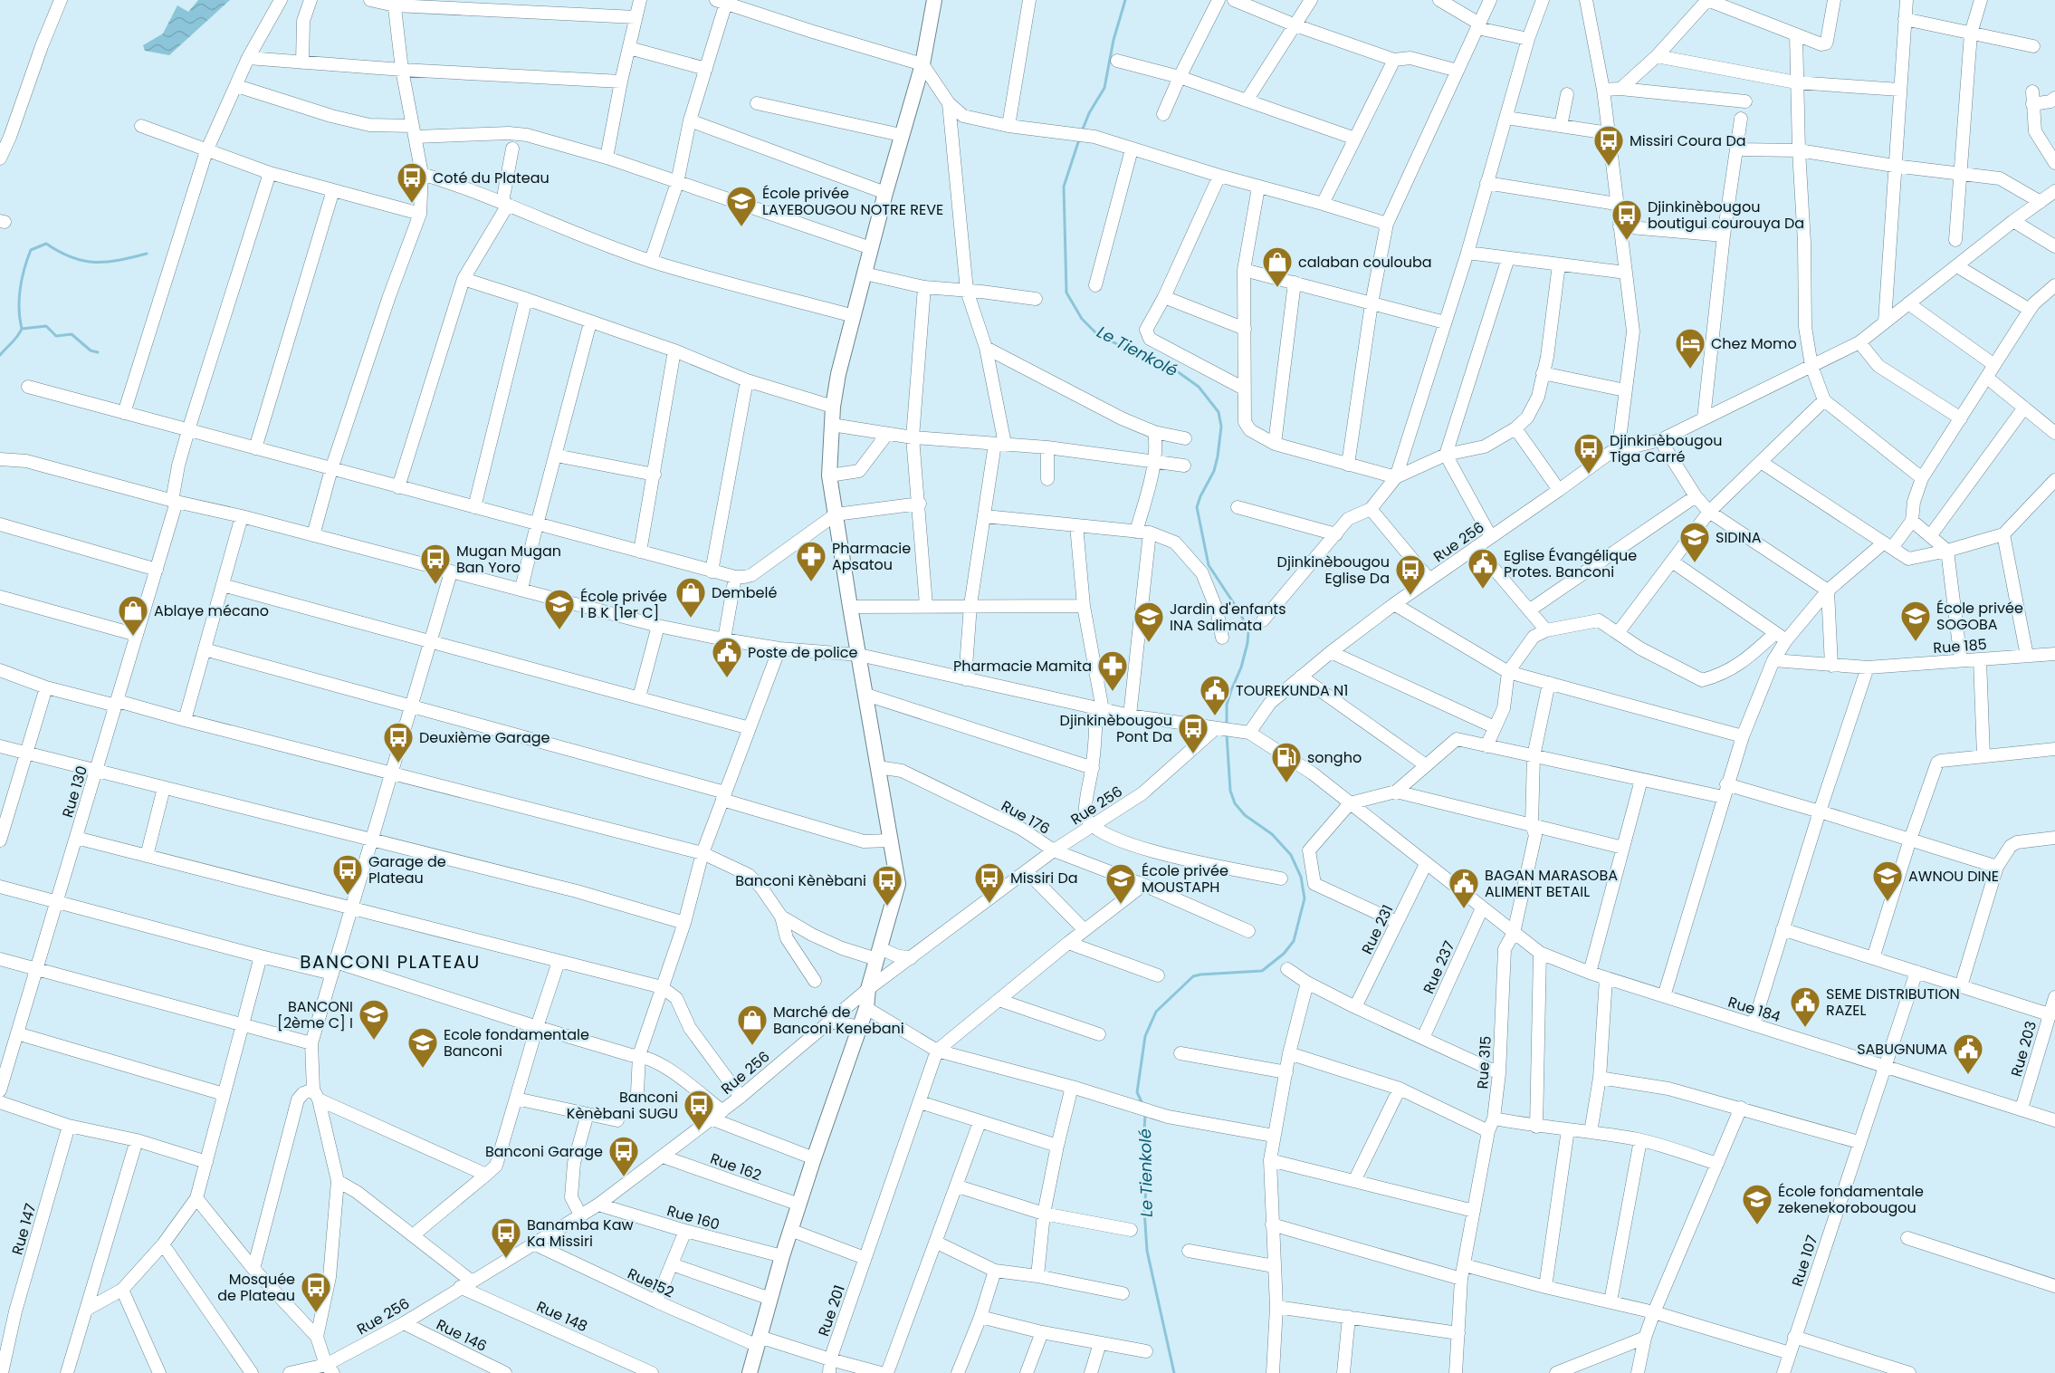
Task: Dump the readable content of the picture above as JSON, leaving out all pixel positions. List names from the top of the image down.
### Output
{
  "streets": {
    "street": [
      "Rue 256",
      "Rue 185",
      "Rue 130",
      "Rue 176",
      "Rue 231",
      "Rue 237",
      "Rue 184",
      "Rue 203",
      "Rue 315",
      "Rue 162",
      "Rue 160",
      "Rue 147",
      "Rue 107",
      "Rue152",
      "Rue 201",
      "Rue 148",
      "Rue 146"
    ]
  },
  "crossings": [
    ["Rue 256", "Rue 176"],
    ["Rue 256", "Rue 184"],
    ["Rue 256", "Rue 162"],
    ["Rue 256", "Rue 160"],
    ["Rue 256", "Rue152"],
    ["Rue 256", "Rue 148"],
    ["Rue 256", "Rue 146"],
    ["Rue 231", "Rue 184"],
    ["Rue 237", "Rue 184"],
    ["Rue 184", "Rue 203"],
    ["Rue 184", "Rue 315"],
    ["Rue 184", "Rue 107"],
    ["Rue152", "Rue 201"]
  ],
  "districts": ["BANCONI PLATEAU"],
  "water": ["Le Tienkolé"],
  "places": {
    "bus stop": [
      "Missiri Coura Da",
      "Coté du Plateau",
      "Djinkinèbougou boutigui courouya Da",
      "Djinkinèbougou Tiga Carré",
      "Mugan Mugan Ban Yoro",
      "Djinkinèbougou Eglise Da",
      "Djinkinèbougou Pont Da",
      "Deuxième Garage",
      "Garage de Plateau",
      "Missiri Da",
      "Banconi Kènèbani",
      "Banconi Kènèbani SUGU",
      "Banconi Garage",
      "Banamba Kaw Ka Missiri",
      "Mosquée de Plateau"
    ],
    "school or university": [
      "École privée LAYEBOUGOU NOTRE REVE",
      "SIDINA",
      "École privée I B K [1er C]",
      "École privée SOGOBA",
      "Jardin d'enfants INA Salimata",
      "AWNOU DINE",
      "École privée MOUSTAPH",
      "BANCONI [2ème C] I",
      "Ecole fondamentale Banconi",
      "École fondamentale zekenekorobougou"
    ],
    "shop": [
      "calaban coulouba",
      "Dembelé",
      "Ablaye mécano",
      "Marché de Banconi Kenebani"
    ],
    "hotel": ["Chez Momo"],
    "pharmacy": ["Pharmacie Apsatou", "Pharmacie Mamita"],
    "public building": [
      "Eglise Évangélique Protes. Banconi",
      "Poste de police",
      "TOUREKUNDA N1",
      "BAGAN MARASOBA ALIMENT BETAIL",
      "SEME DISTRIBUTION RAZEL",
      "SABUGNUMA"
    ],
    "fuel station": ["songho"]
  }
}
